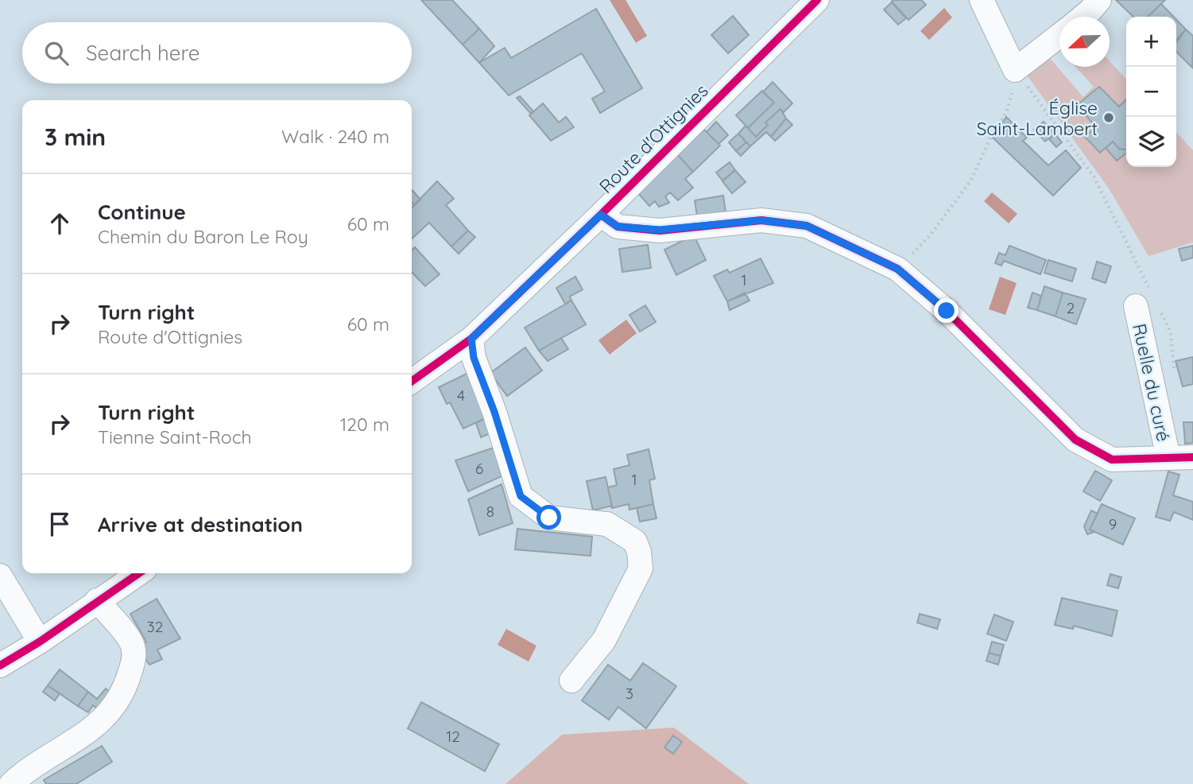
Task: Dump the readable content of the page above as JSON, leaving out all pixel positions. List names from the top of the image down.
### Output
{
  "streets": {
    "street": ["Route d'Ottignies", "Ruelle du curé"]
  },
  "places": ["Église Saint-Lambert"],
  "house_numbers": [
    "1",
    "2",
    "4",
    "6",
    "1",
    "8",
    "9",
    "32",
    "3",
    "12"
  ],
  "north": "left",
  "page": {
    "map_buttons": ["+", "−"],
    "search": "Search here",
    "heading": ["3 min", "Walk · 240 m"],
    "list": [
      ["Continue", "Chemin du Baron Le Roy", "60 m"],
      ["Turn right", "Route d'Ottignies", "60 m"],
      ["Turn right", "Tienne Saint-Roch", "120 m"],
      "Arrive at destination"
    ]
  }
}
